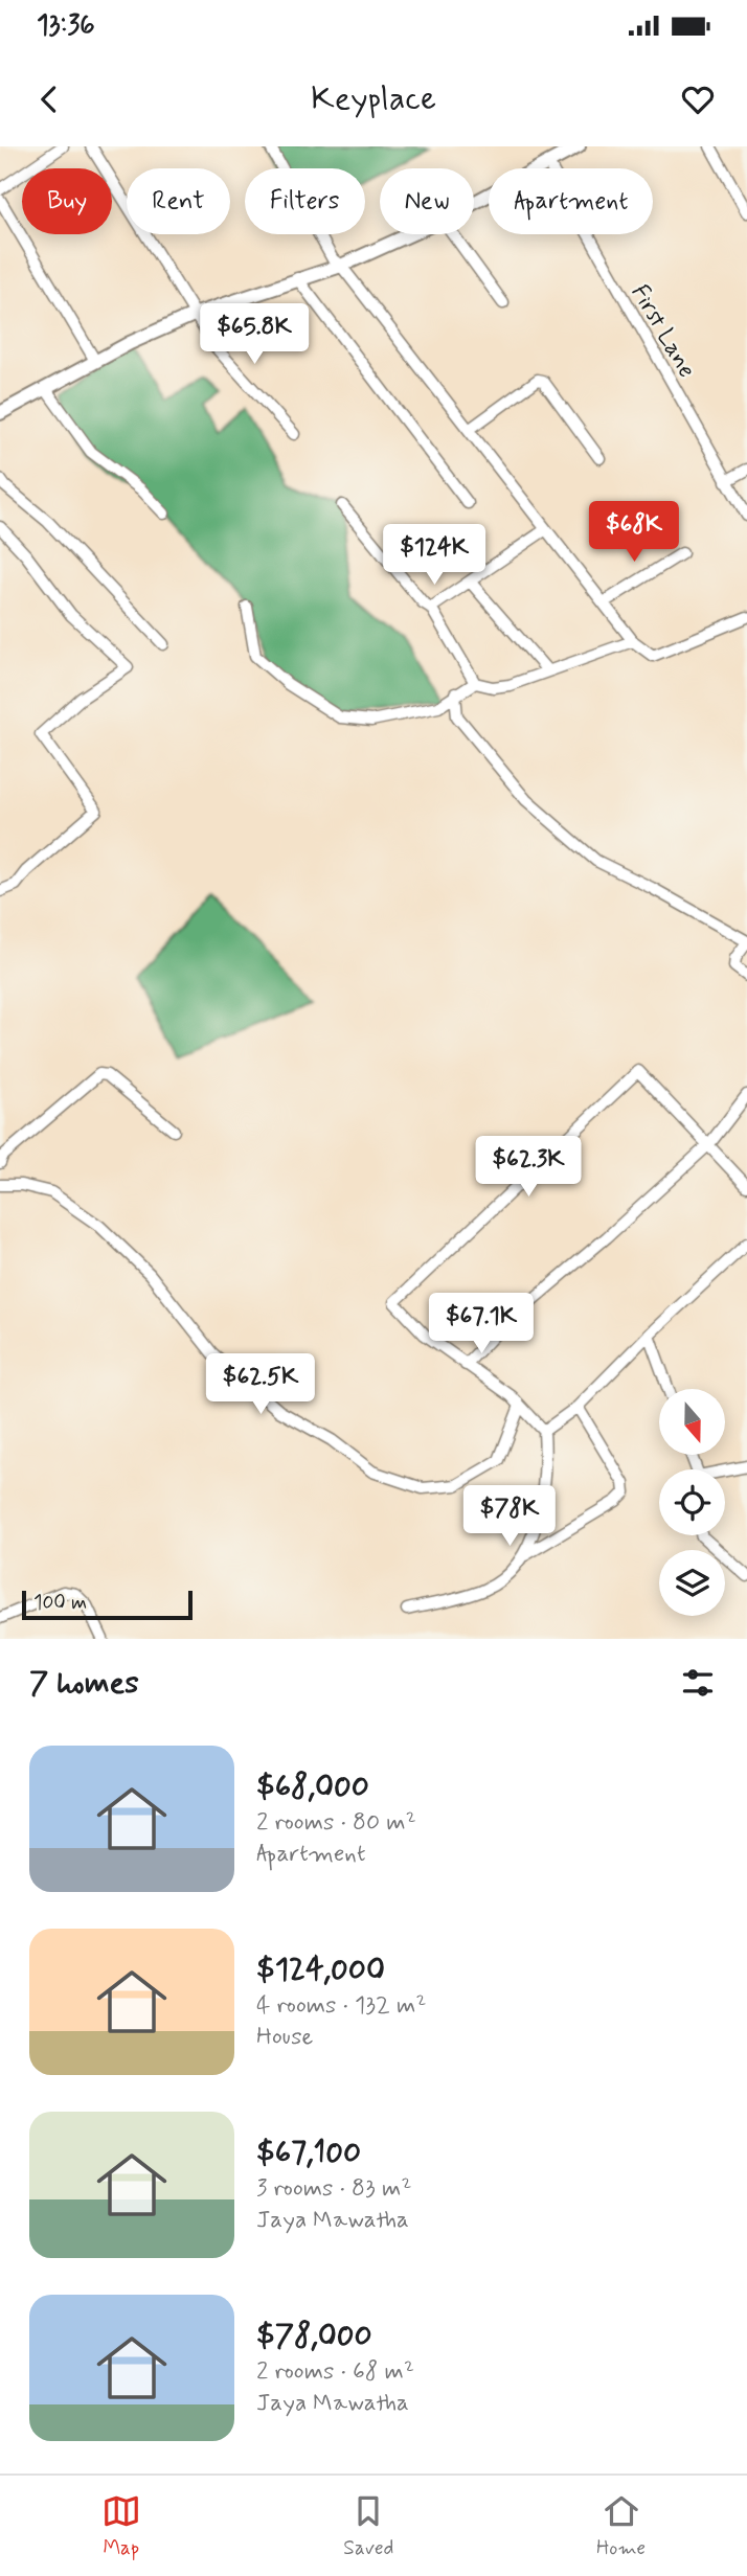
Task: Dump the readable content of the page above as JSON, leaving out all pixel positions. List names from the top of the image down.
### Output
{
  "streets": {
    "street": ["First Lane"]
  },
  "scale_bar": "100 m",
  "north": "bottom",
  "page": {
    "status": "13:36",
    "header": "Keyplace",
    "chip": [
      "Buy",
      "Rent",
      "Filters",
      "New",
      "Apartment"
    ],
    "price": [
      "$65.8K",
      "$68K",
      "$124K",
      "$62.3K",
      "$67.1K",
      "$62.5K",
      "$78K"
    ],
    "scale": "100 m",
    "heading": "7 homes",
    "list": [
      {
        "name": "$68,000",
        "note": "2 rooms · 80 m² · Apartment"
      },
      {
        "name": "$124,000",
        "note": "4 rooms · 132 m² · House"
      },
      {
        "name": "$67,100",
        "note": "3 rooms · 83 m² · Jaya Mawatha"
      },
      {
        "name": "$78,000",
        "note": "2 rooms · 68 m² · Jaya Mawatha"
      }
    ],
    "tabs": ["Map", "Saved", "Home"]
  }
}
